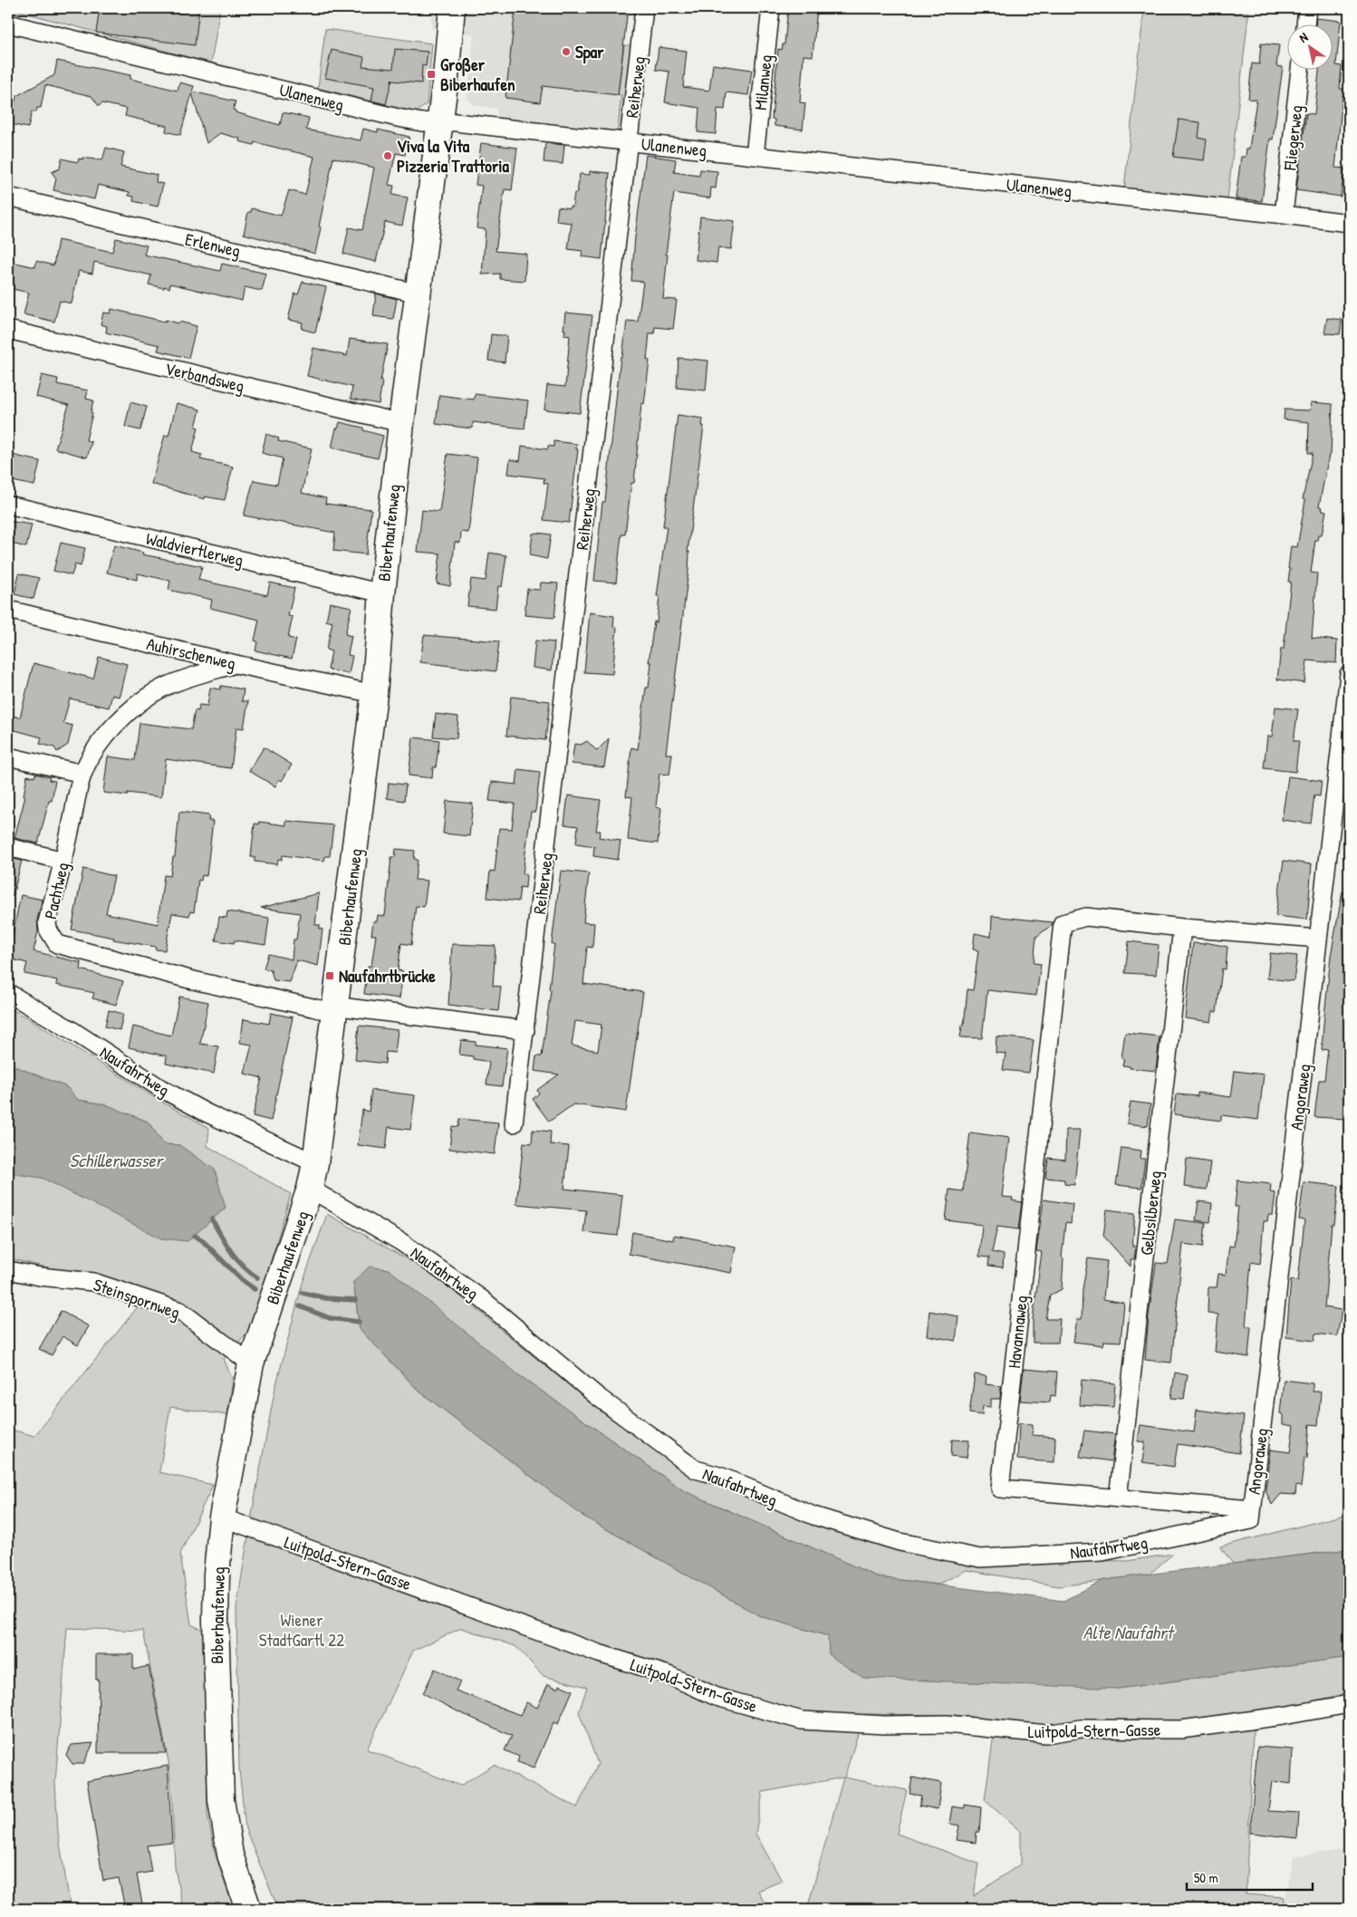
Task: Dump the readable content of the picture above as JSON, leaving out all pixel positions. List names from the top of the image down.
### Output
{
  "streets": {
    "main road": ["Biberhaufenweg"],
    "street": [
      "Milanweg",
      "Reiherweg",
      "Ulanenweg",
      "Fliegerweg",
      "Erlenweg",
      "Verbandsweg",
      "Waldviertlerweg",
      "Auhirschenweg",
      "Pachtweg",
      "Naufahrtweg",
      "Angoraweg",
      "Gelbsilberweg",
      "Steinspornweg",
      "Havannaweg",
      "Luitpold-Stern-Gasse"
    ]
  },
  "crossings": [
    ["Milanweg", "Ulanenweg"],
    ["Reiherweg", "Ulanenweg"],
    ["Ulanenweg", "Fliegerweg"],
    ["Ulanenweg", "Biberhaufenweg"],
    ["Erlenweg", "Biberhaufenweg"],
    ["Verbandsweg", "Biberhaufenweg"],
    ["Biberhaufenweg", "Waldviertlerweg"],
    ["Biberhaufenweg", "Auhirschenweg"],
    ["Biberhaufenweg", "Pachtweg"],
    ["Biberhaufenweg", "Naufahrtweg"],
    ["Biberhaufenweg", "Steinspornweg"],
    ["Biberhaufenweg", "Luitpold-Stern-Gasse"],
    ["Auhirschenweg", "Pachtweg"],
    ["Naufahrtweg", "Angoraweg"],
    ["Naufahrtweg", "Havannaweg"],
    ["Angoraweg", "Havannaweg"],
    ["Gelbsilberweg", "Havannaweg"]
  ],
  "water": ["Schillerwasser", "Alte Naufahrt"],
  "parks": ["Wiener StadtGartl 22"],
  "places": {
    "other": ["Spar", "Viva la Vita Pizzeria Trattoria"],
    "transit": ["Großer Biberhaufen", "Naufahrtbrücke"]
  },
  "scale_bar": "50 m",
  "north": "top left"
}
